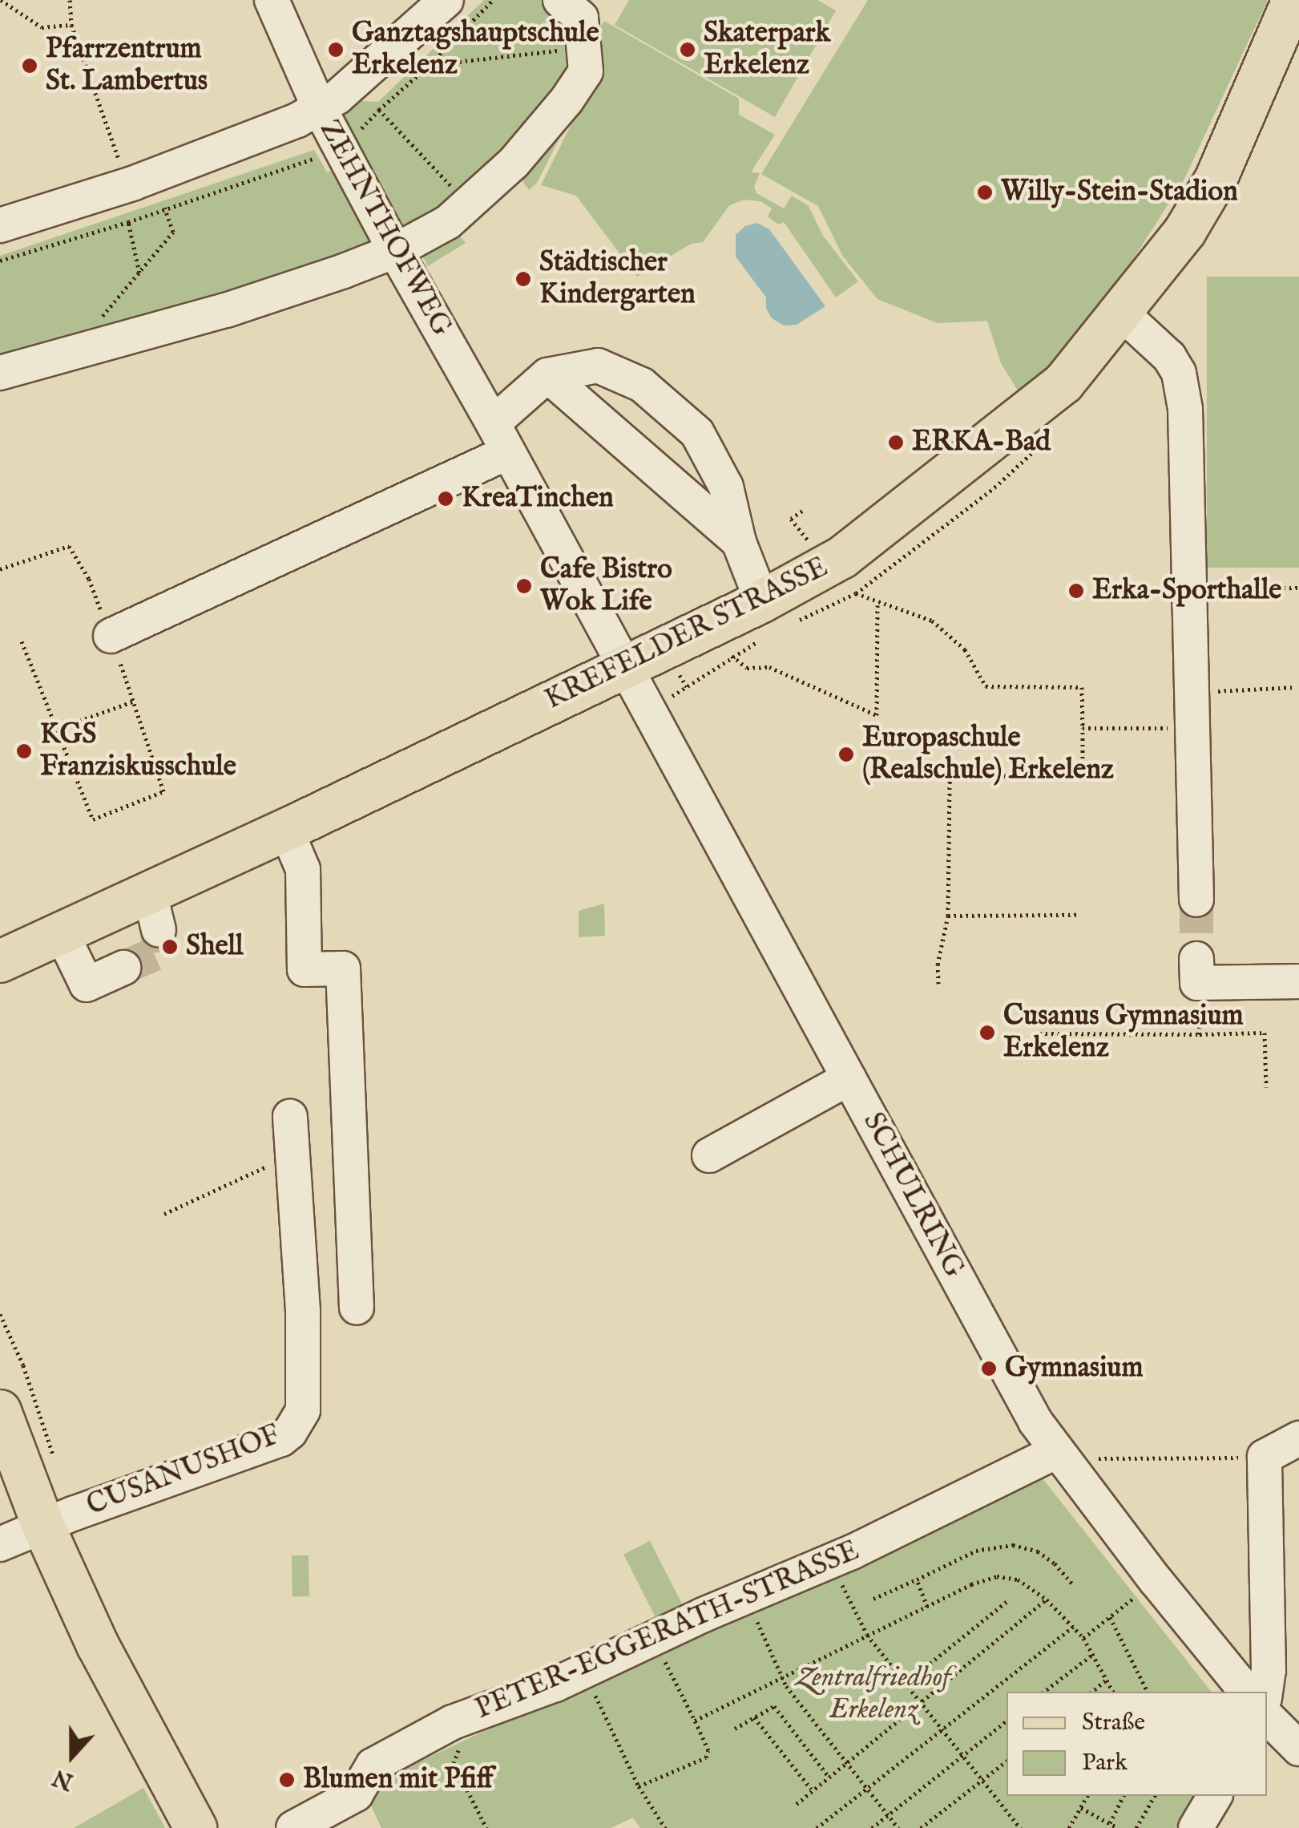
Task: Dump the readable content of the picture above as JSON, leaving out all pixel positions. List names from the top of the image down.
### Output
{
  "streets": {
    "main road": ["KREFELDER STRASSE"],
    "street": [
      "ZEHNTHOFWEG",
      "SCHULRING",
      "CUSANUSHOF",
      "PETER-EGGERATH-STRASSE"
    ]
  },
  "crossings": [
    ["ZEHNTHOFWEG", "KREFELDER STRASSE"],
    ["ZEHNTHOFWEG", "SCHULRING"],
    ["KREFELDER STRASSE", "SCHULRING"],
    ["SCHULRING", "PETER-EGGERATH-STRASSE"]
  ],
  "parks": ["Zentralfriedhof Erkelenz"],
  "places": [
    "Ganztagshauptschule Erkelenz",
    "Skaterpark Erkelenz",
    "Pfarrzentrum St. Lambertus",
    "Willy-Stein-Stadion",
    "Städtischer Kindergarten",
    "ERKA-Bad",
    "KreaTinchen",
    "Cafe Bistro Wok Life",
    "Erka-Sporthalle",
    "KGS Franziskusschule",
    "Europaschule (Realschule) Erkelenz",
    "Shell",
    "Cusanus Gymnasium Erkelenz",
    "Gymnasium",
    "Blumen mit Pfiff"
  ],
  "legend": ["Straße", "Park"],
  "north": "bottom"
}
